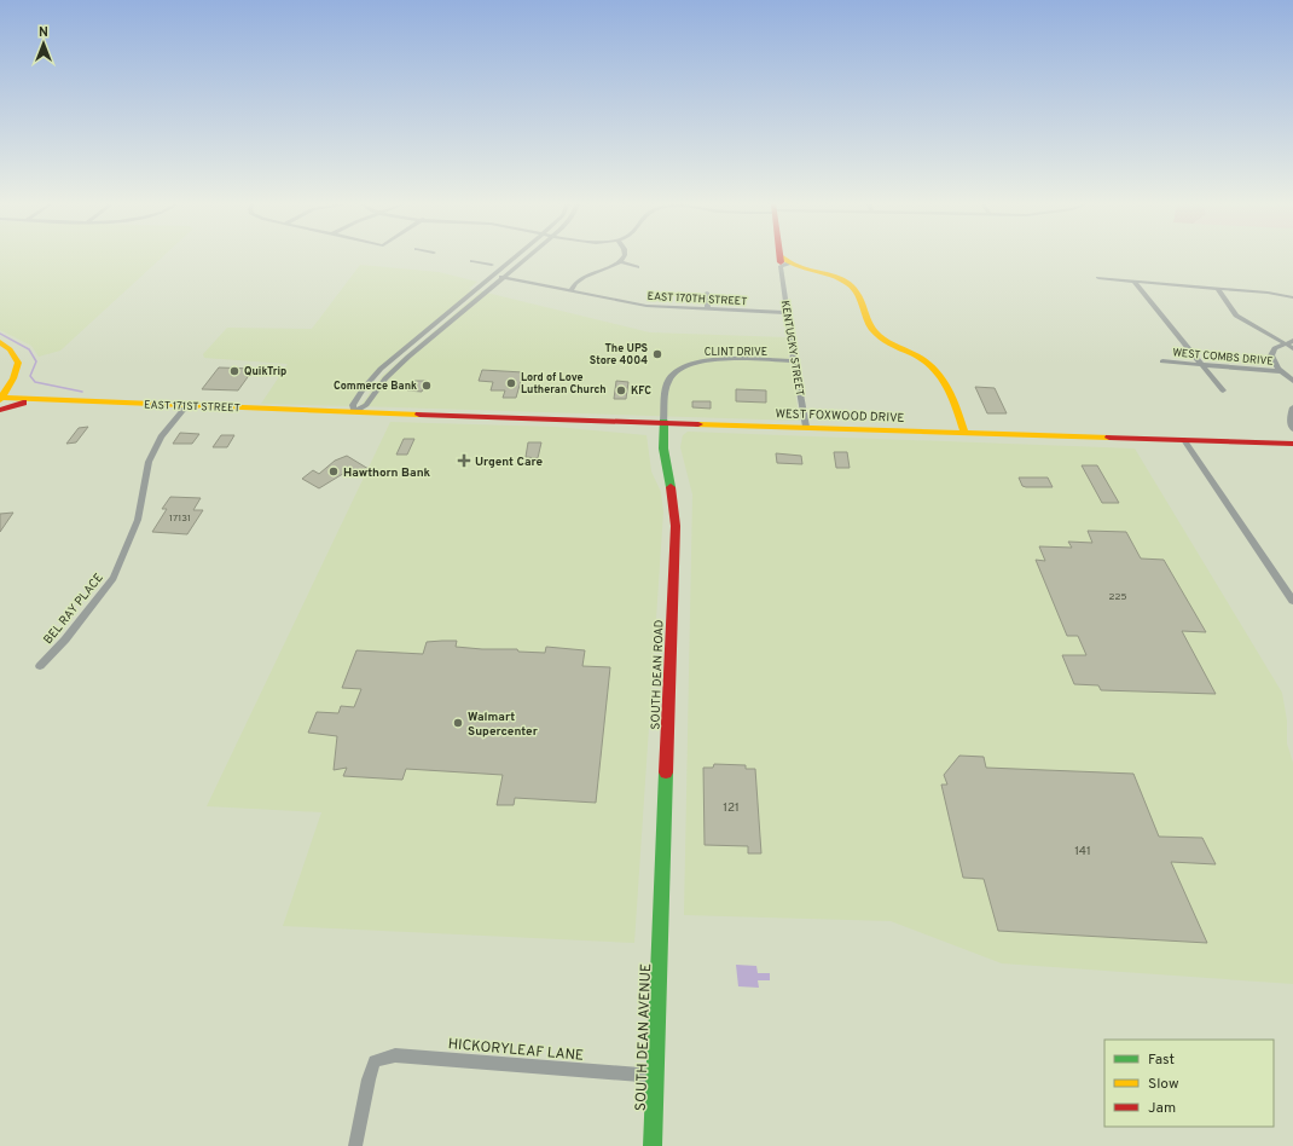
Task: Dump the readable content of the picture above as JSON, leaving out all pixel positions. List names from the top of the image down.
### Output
{
  "streets": {
    "main road": [
      "KENTUCKY STREET",
      "EAST 171ST STREET",
      "WEST FOXWOOD DRIVE",
      "SOUTH DEAN ROAD",
      "SOUTH DEAN AVENUE"
    ],
    "street": [
      "EAST 170TH STREET",
      "CLINT DRIVE",
      "WEST COMBS DRIVE",
      "BEL RAY PLACE",
      "HICKORYLEAF LANE"
    ]
  },
  "crossings": [
    ["EAST 170TH STREET", "KENTUCKY STREET"],
    ["KENTUCKY STREET", "CLINT DRIVE"],
    ["KENTUCKY STREET", "WEST FOXWOOD DRIVE"],
    ["CLINT DRIVE", "WEST FOXWOOD DRIVE"],
    ["CLINT DRIVE", "SOUTH DEAN ROAD"],
    ["EAST 171ST STREET", "WEST FOXWOOD DRIVE"],
    ["EAST 171ST STREET", "BEL RAY PLACE"],
    ["WEST FOXWOOD DRIVE", "SOUTH DEAN ROAD"],
    ["SOUTH DEAN ROAD", "SOUTH DEAN AVENUE"],
    ["SOUTH DEAN AVENUE", "HICKORYLEAF LANE"]
  ],
  "places": {
    "other": [
      "The UPS Store 4004",
      "QuikTrip",
      "Lord of Love Lutheran Church",
      "Commerce Bank",
      "KFC",
      "Hawthorn Bank",
      "Walmart Supercenter"
    ],
    "health": ["Urgent Care"]
  },
  "house_numbers": [
    "17131",
    "225",
    "121",
    "141"
  ],
  "legend": ["Fast", "Slow", "Jam"],
  "north": "top"
}
